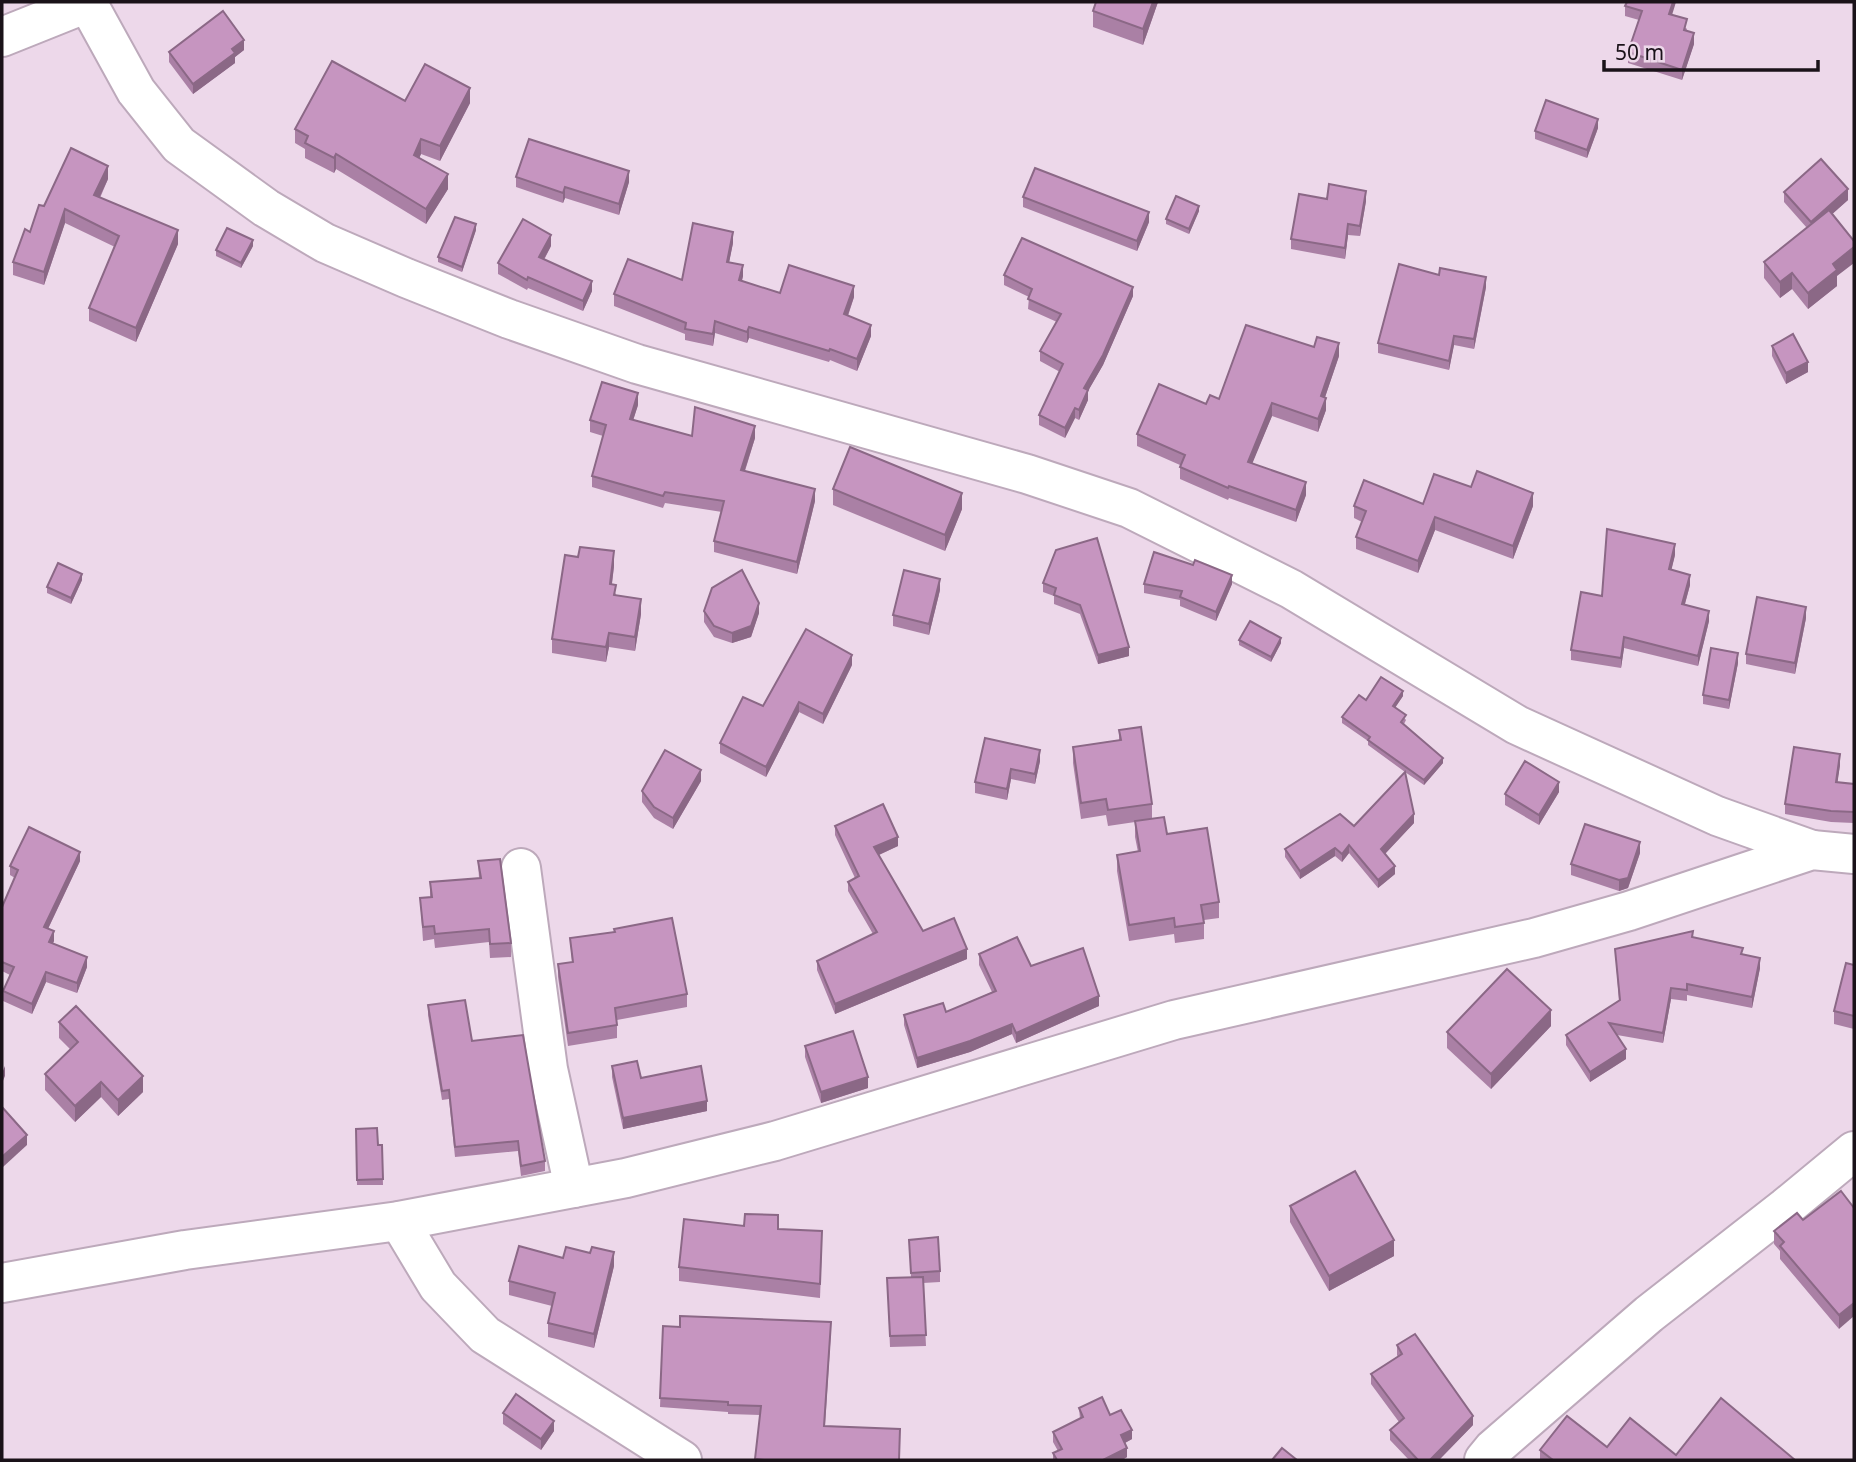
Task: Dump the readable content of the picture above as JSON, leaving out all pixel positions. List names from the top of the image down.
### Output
{
  "scale_bar": "50 m"
}
